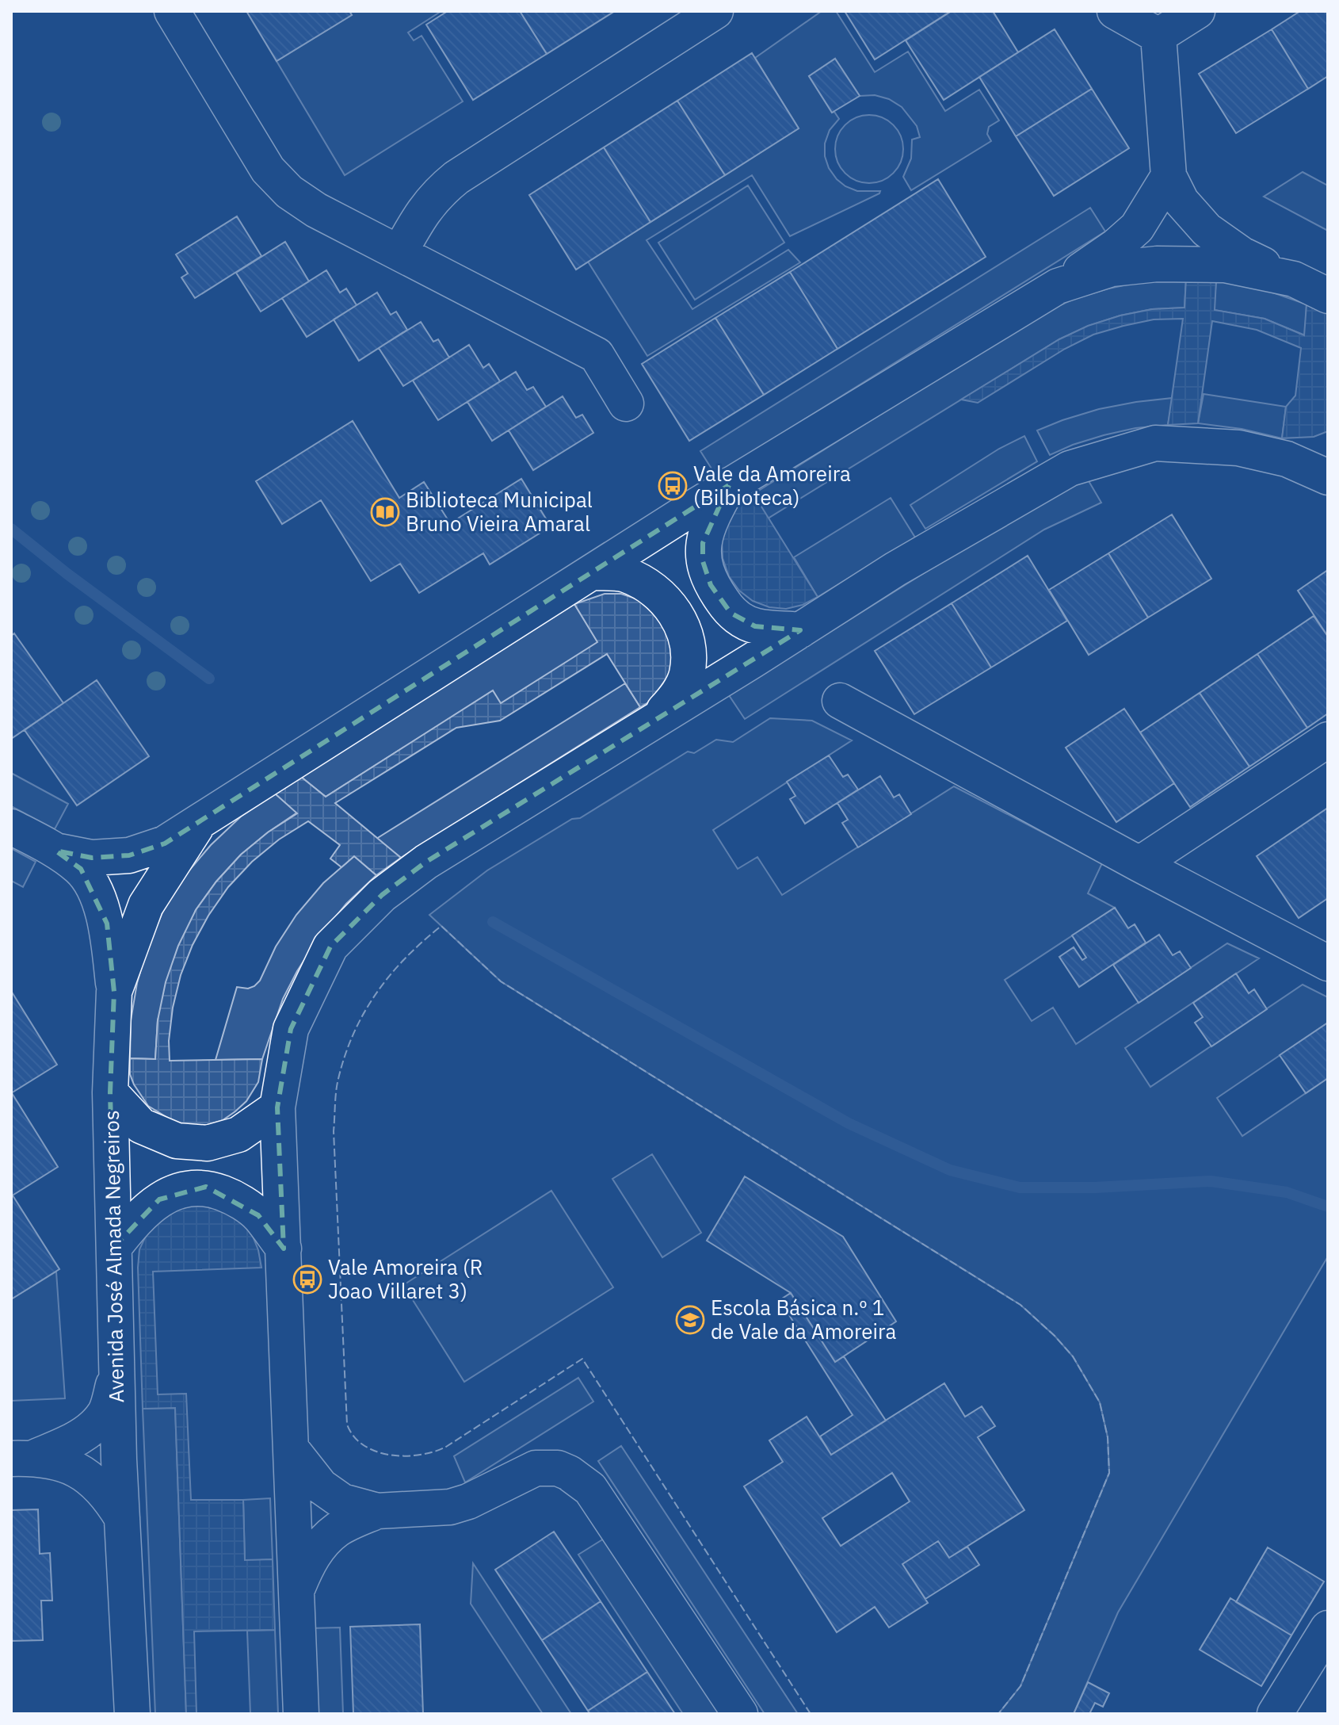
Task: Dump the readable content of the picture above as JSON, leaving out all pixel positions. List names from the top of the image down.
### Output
{
  "streets": {
    "street": ["Avenida José Almada Negreiros"]
  },
  "places": {
    "bus stop": ["Vale da Amoreira (Bilbioteca)", "Vale Amoreira (R Joao Villaret 3)"],
    "library": ["Biblioteca Municipal Bruno Vieira Amaral"],
    "school or university": ["Escola Básica n.º 1 de Vale da Amoreira"]
  }
}
